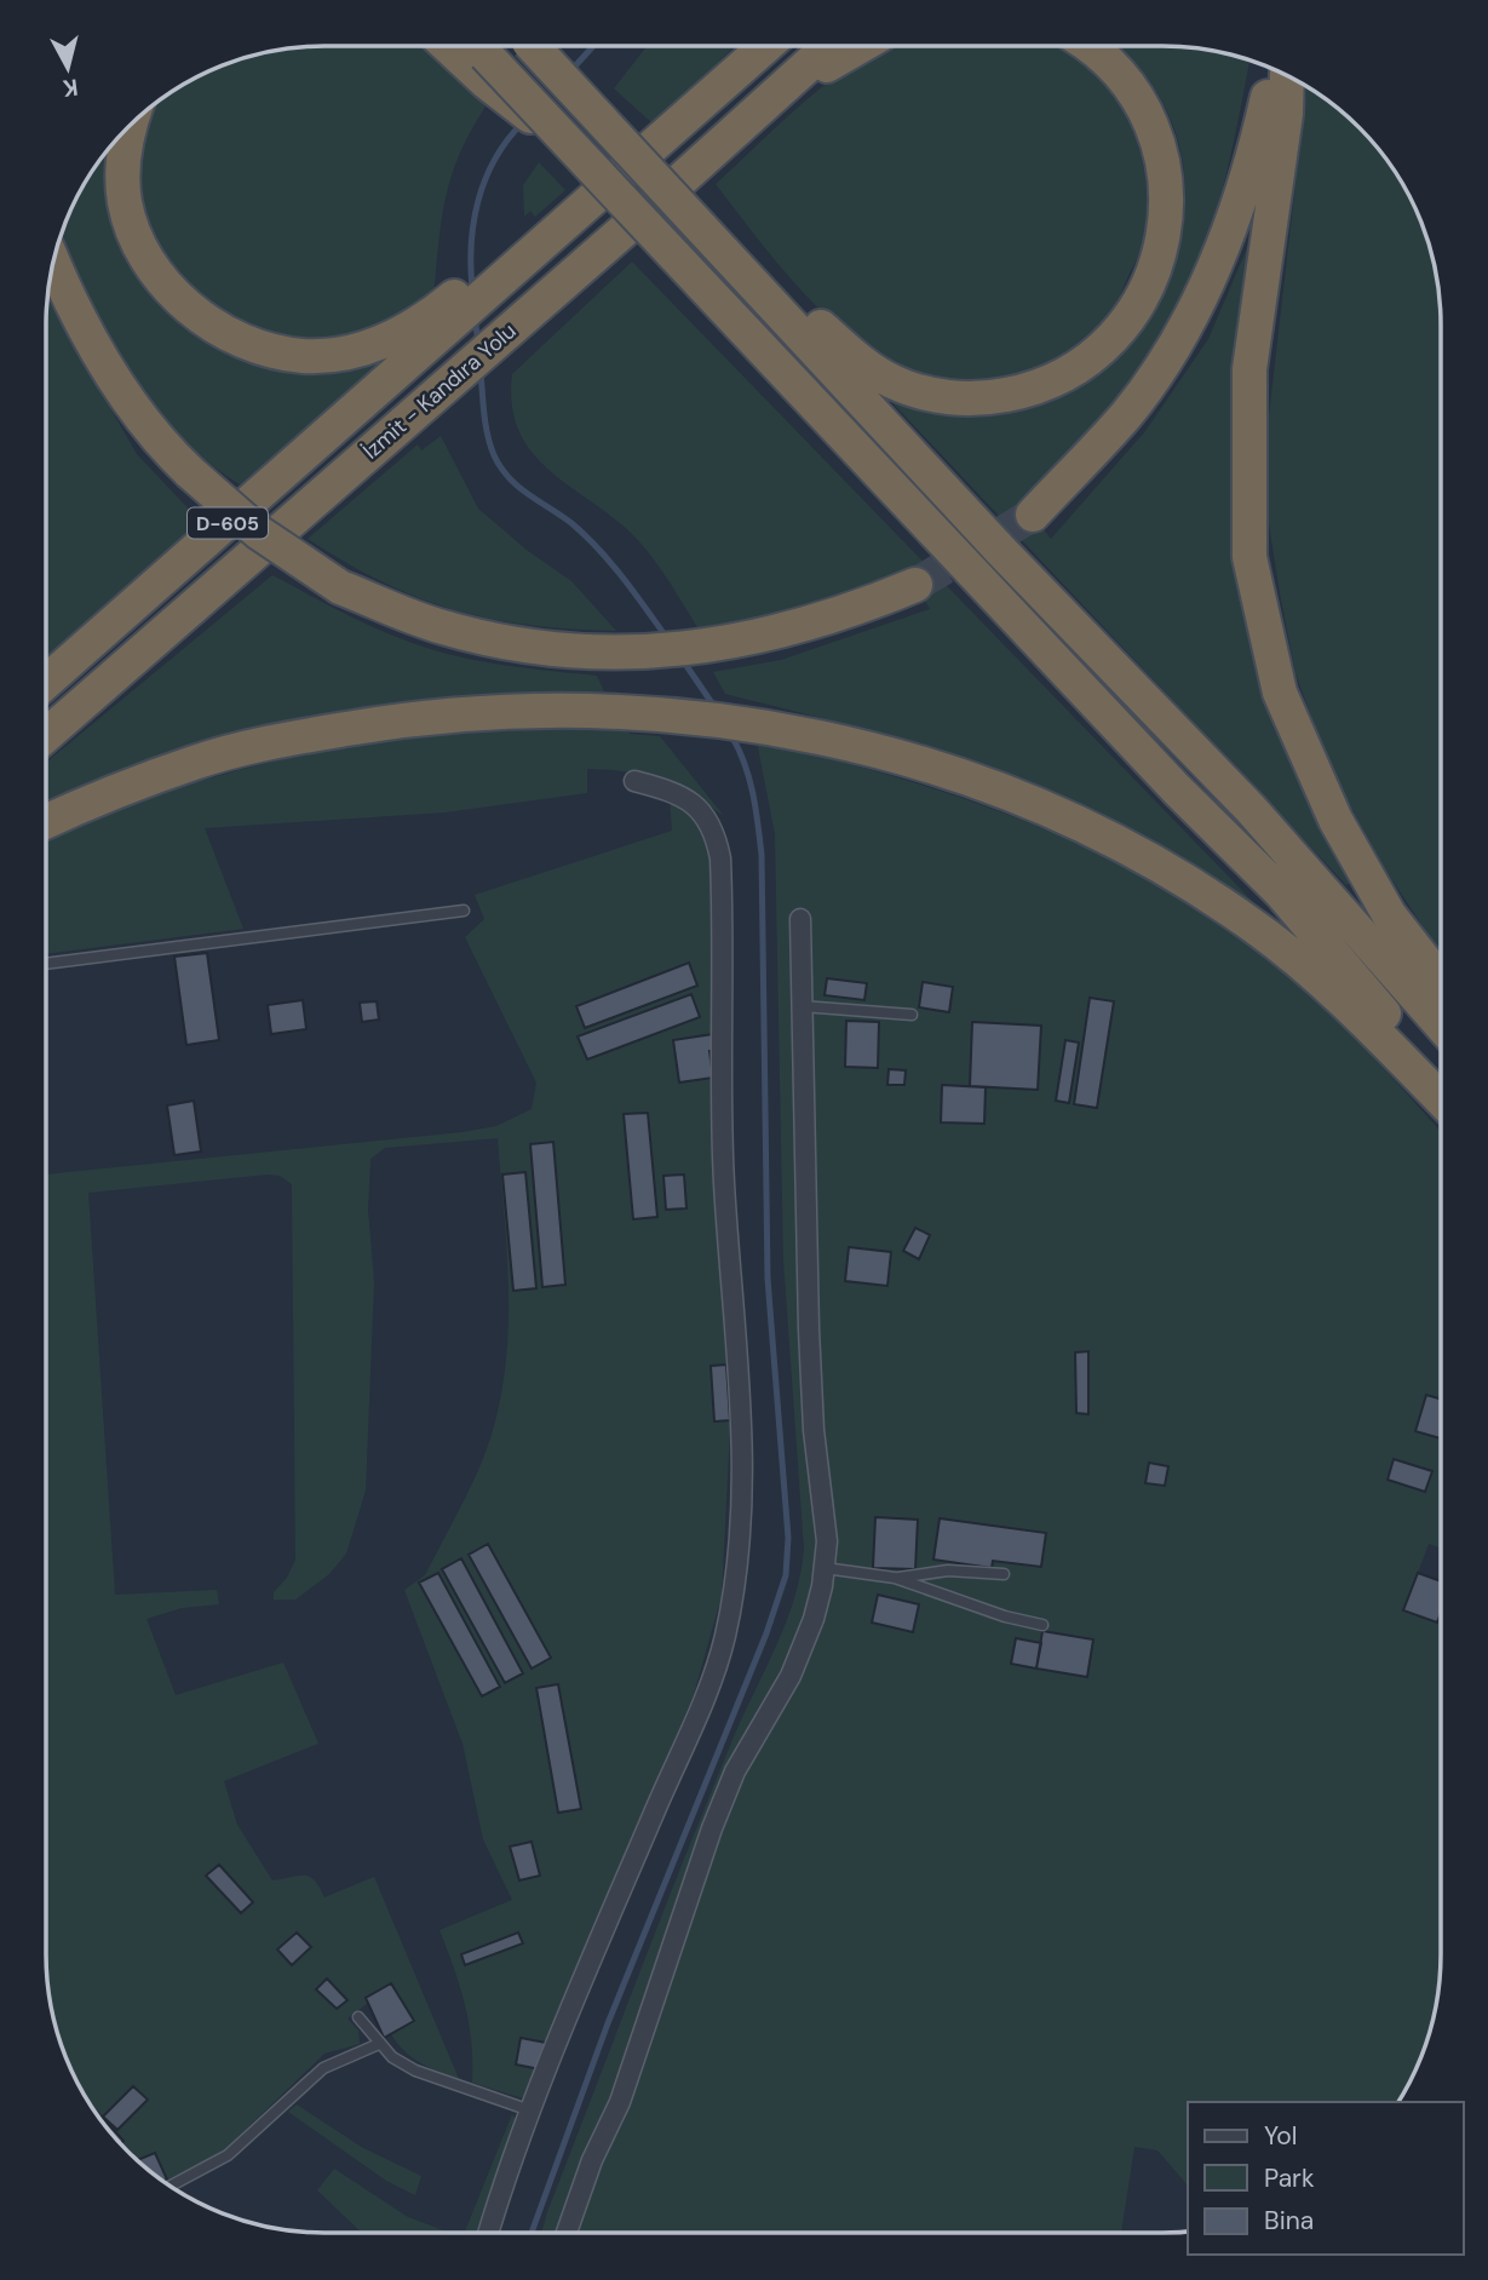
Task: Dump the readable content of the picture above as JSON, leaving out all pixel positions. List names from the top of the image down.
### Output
{
  "streets": {
    "highway": ["İzmit - Kandıra Yolu", "D-605"]
  },
  "legend": ["Yol", "Park", "Bina"],
  "north": "bottom"
}
